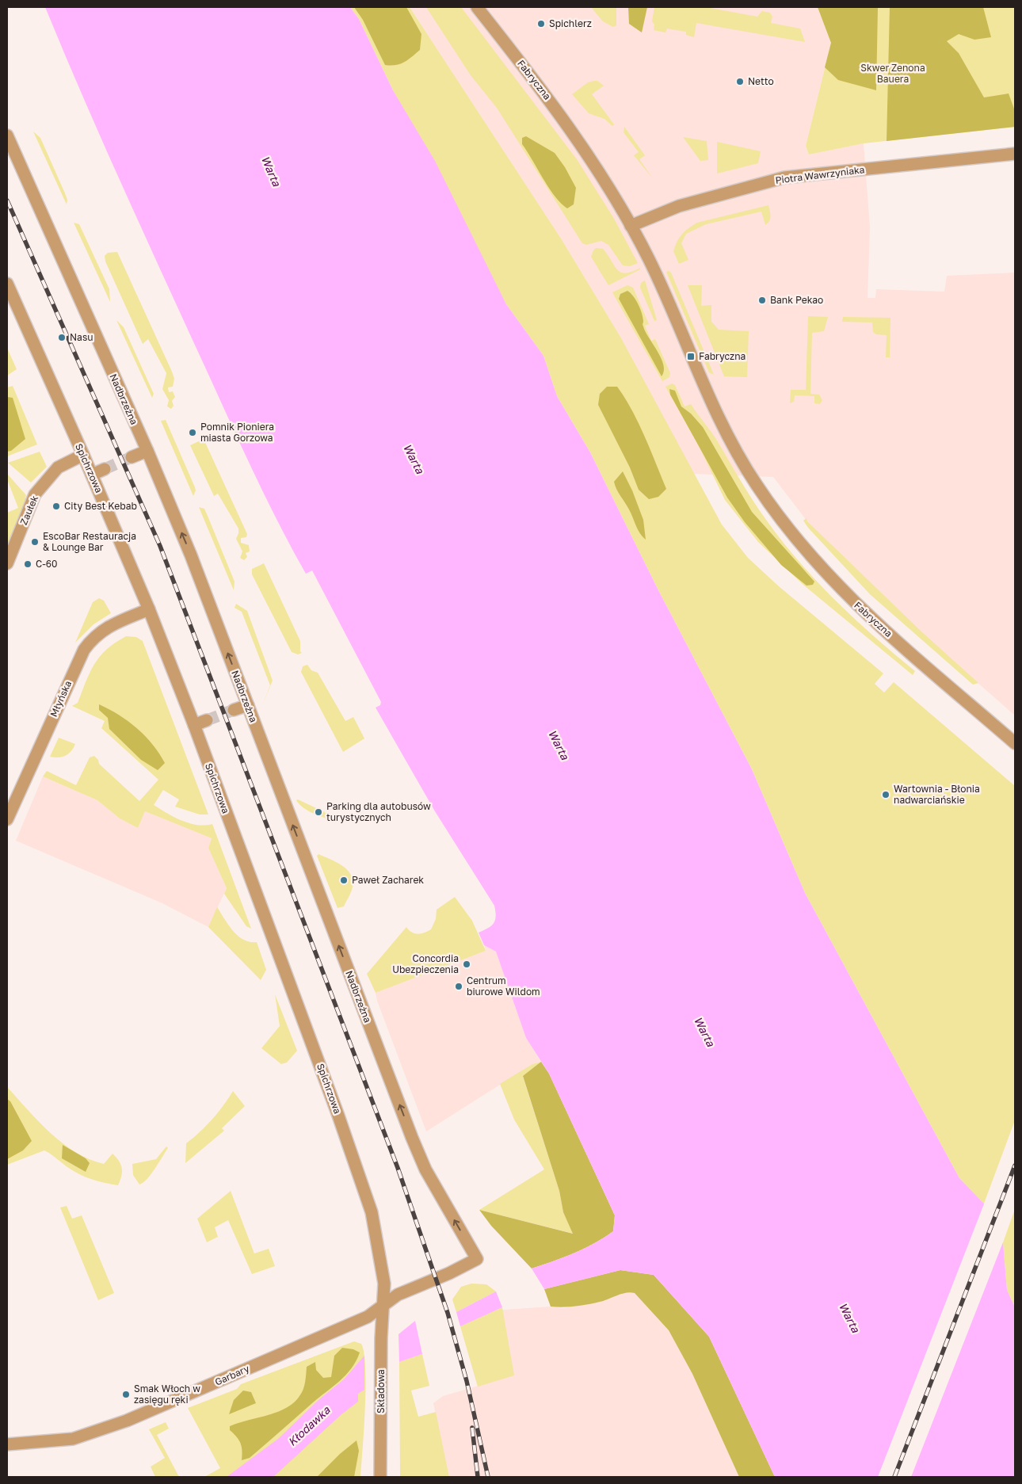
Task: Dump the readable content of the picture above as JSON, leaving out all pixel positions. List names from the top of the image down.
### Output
{
  "streets": {
    "street": [
      "Fabryczna",
      "Piotra Wawrzyniaka",
      "Nadbrzeżna",
      "Spichrzowa",
      "Zaułek",
      "Młyńska",
      "Garbary",
      "Składowa"
    ]
  },
  "crossings": [
    ["Fabryczna", "Piotra Wawrzyniaka"],
    ["Nadbrzeżna", "Garbary"],
    ["Spichrzowa", "Zaułek"],
    ["Spichrzowa", "Młyńska"],
    ["Spichrzowa", "Garbary"],
    ["Spichrzowa", "Składowa"],
    ["Garbary", "Składowa"]
  ],
  "one_way": ["Nadbrzeżna"],
  "water": ["Warta", "Kłodawka"],
  "parks": ["Skwer Zenona Bauera"],
  "places": {
    "other": [
      "Spichlerz",
      "Netto",
      "Bank Pekao",
      "Nasu",
      "Pomnik Pioniera miasta Gorzowa",
      "City Best Kebab",
      "EscoBar Restauracja & Lounge Bar",
      "C-60",
      "Wartownia - Błonia nadwarciańskie",
      "Parking dla autobusów turystycznych",
      "Paweł Zacharek",
      "Concordia Ubezpieczenia",
      "Centrum biurowe Wildom",
      "Smak Włoch w zasięgu ręki"
    ],
    "transit": ["Fabryczna"]
  }
}
